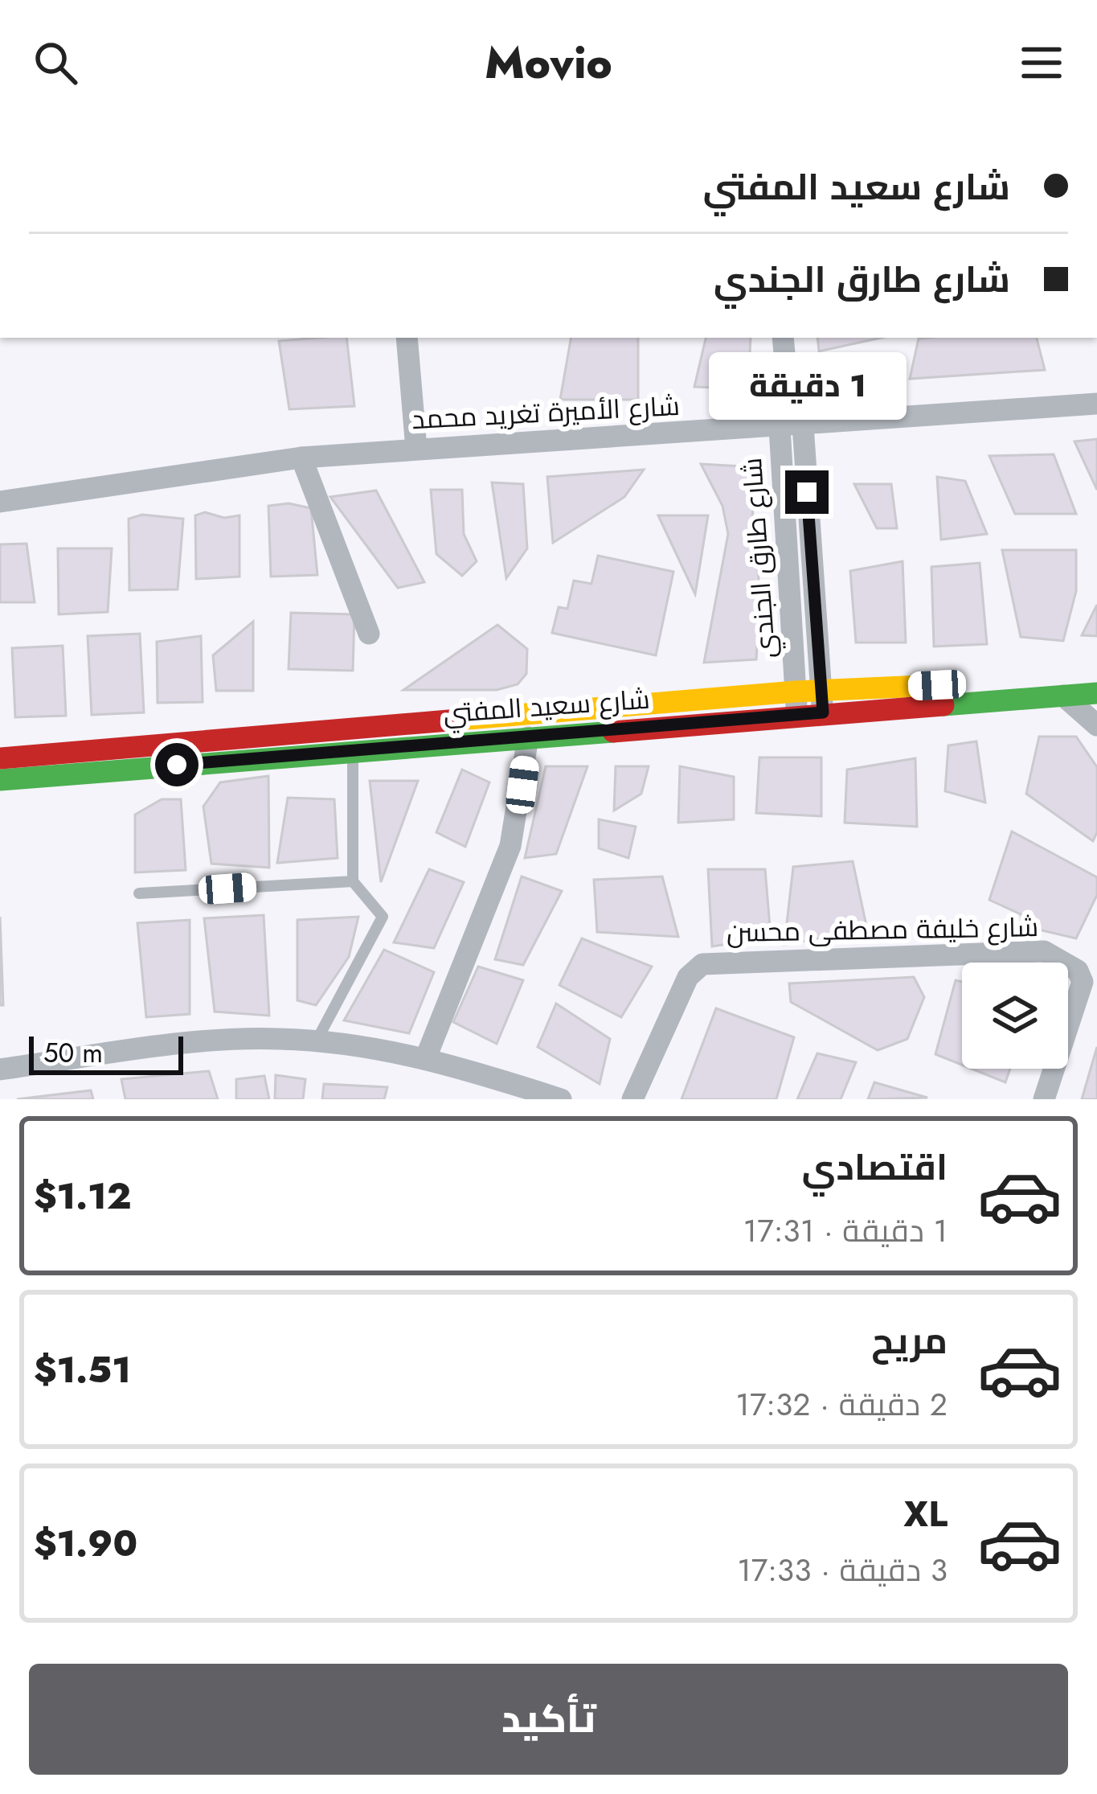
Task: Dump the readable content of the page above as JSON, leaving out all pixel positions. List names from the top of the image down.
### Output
{
  "streets": {
    "street": [
      "شارع الأميرة تغريد محمد",
      "شارع طارق الجندي",
      "شارع سعيد المفتي",
      "شارع خليفة مصطفى محسن"
    ]
  },
  "crossings": [
    ["شارع الأميرة تغريد محمد", "شارع طارق الجندي"],
    ["شارع طارق الجندي", "شارع سعيد المفتي"]
  ],
  "scale_bar": "50 m",
  "page": {
    "header": "Movio",
    "banner": ["شارع سعيد المفتي", "شارع طارق الجندي"],
    "bubble": "1 دقيقة",
    "scale": "50 m",
    "list": [
      {
        "name": "اقتصادي",
        "note": "1 دقيقة · 17:31",
        "value": "$1.12"
      },
      {
        "name": "مريح",
        "note": "2 دقيقة · 17:32",
        "value": "$1.51"
      },
      {
        "name": "XL",
        "note": "3 دقيقة · 17:33",
        "value": "$1.90"
      }
    ],
    "buttons": "تأكيد"
  }
}
